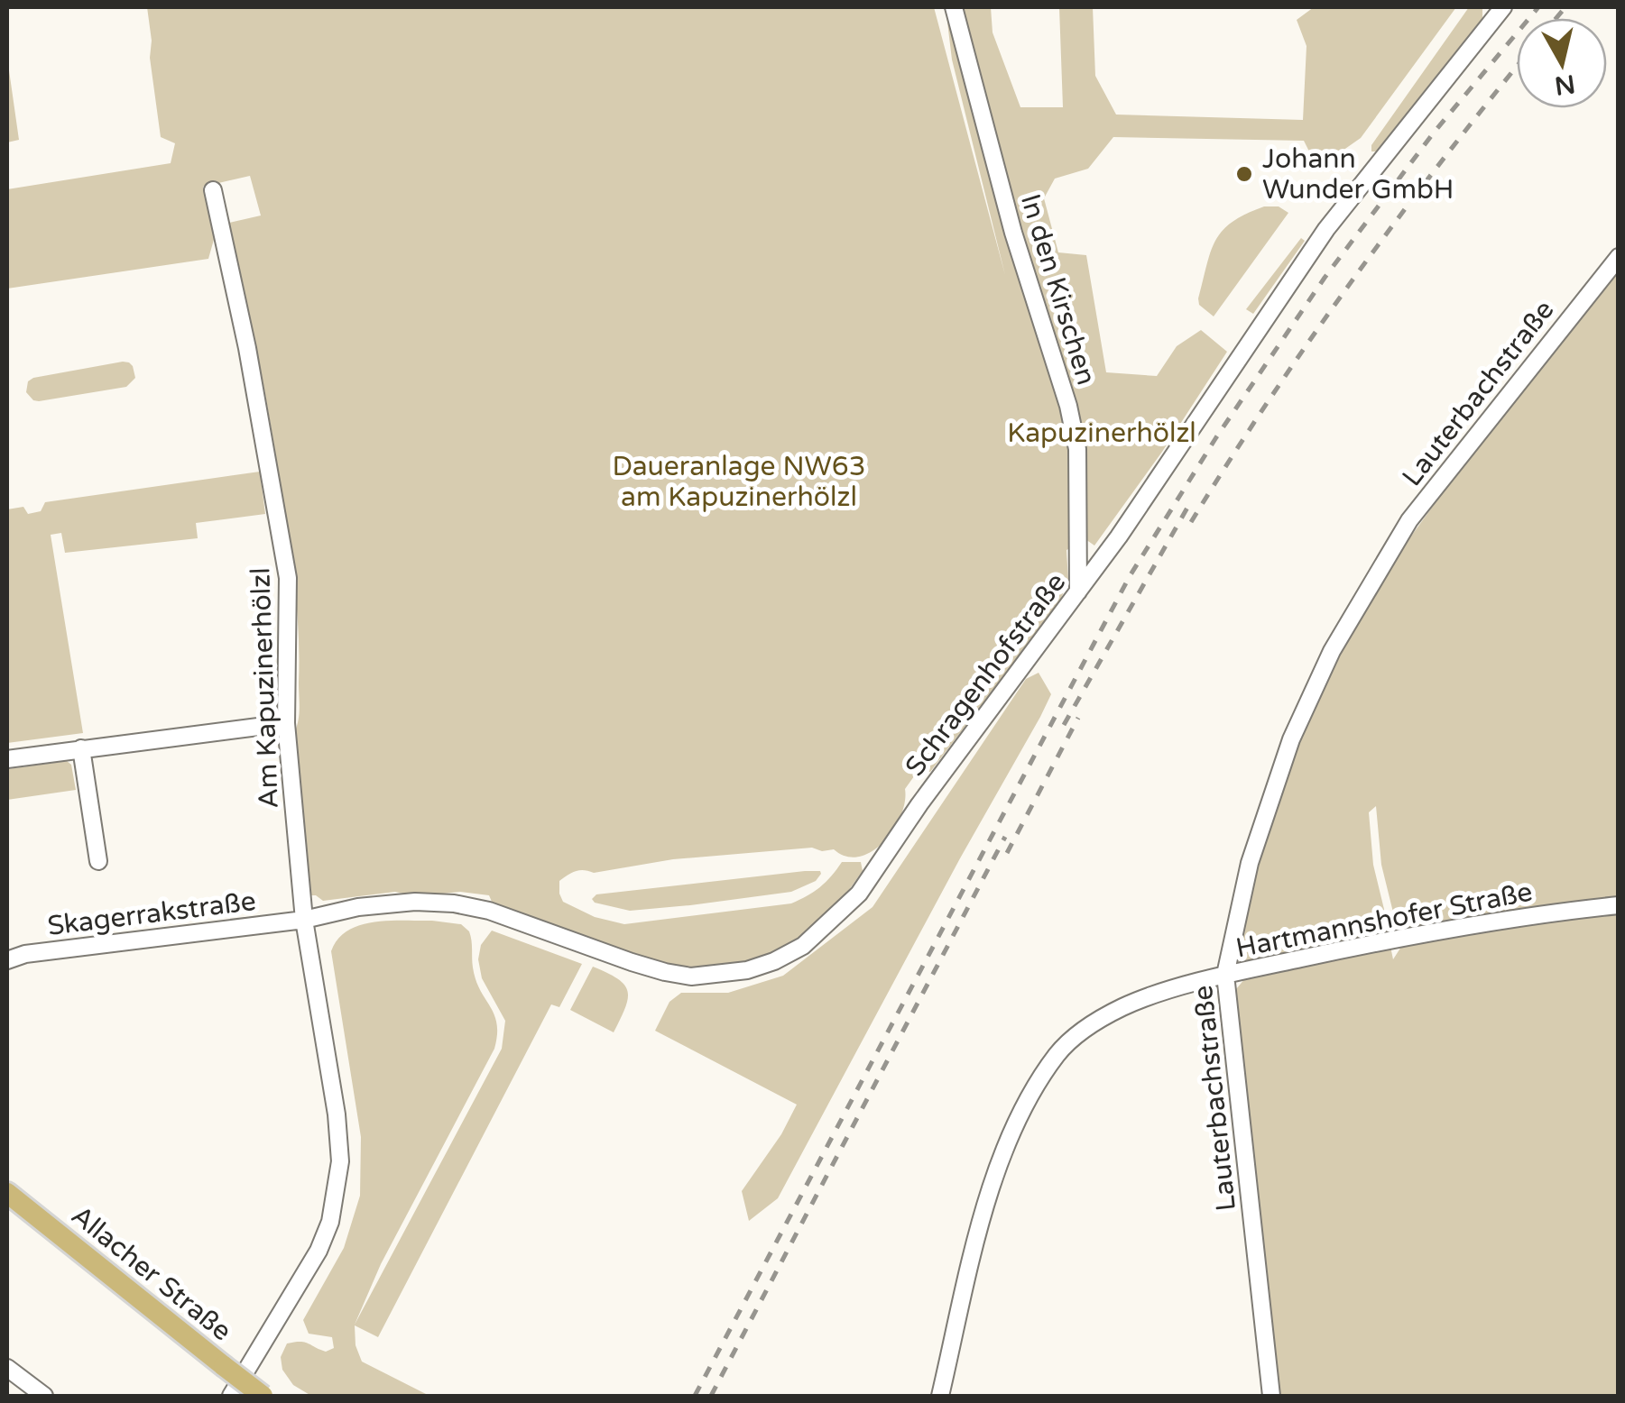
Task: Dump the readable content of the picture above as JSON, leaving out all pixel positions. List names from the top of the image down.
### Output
{
  "streets": {
    "main road": ["Allacher Straße"],
    "street": [
      "In den Kirschen",
      "Lauterbachstraße",
      "Schragenhofstraße",
      "Am Kapuzinerhölzl",
      "Skagerrakstraße",
      "Hartmannshofer Straße"
    ]
  },
  "crossings": [
    ["In den Kirschen", "Schragenhofstraße"],
    ["Lauterbachstraße", "Hartmannshofer Straße"],
    ["Schragenhofstraße", "Am Kapuzinerhölzl"],
    ["Schragenhofstraße", "Skagerrakstraße"],
    ["Am Kapuzinerhölzl", "Skagerrakstraße"]
  ],
  "parks": ["Kapuzinerhölzl", "Daueranlage NW63 am Kapuzinerhölzl"],
  "places": ["Johann Wunder GmbH"],
  "north": "bottom"
}
